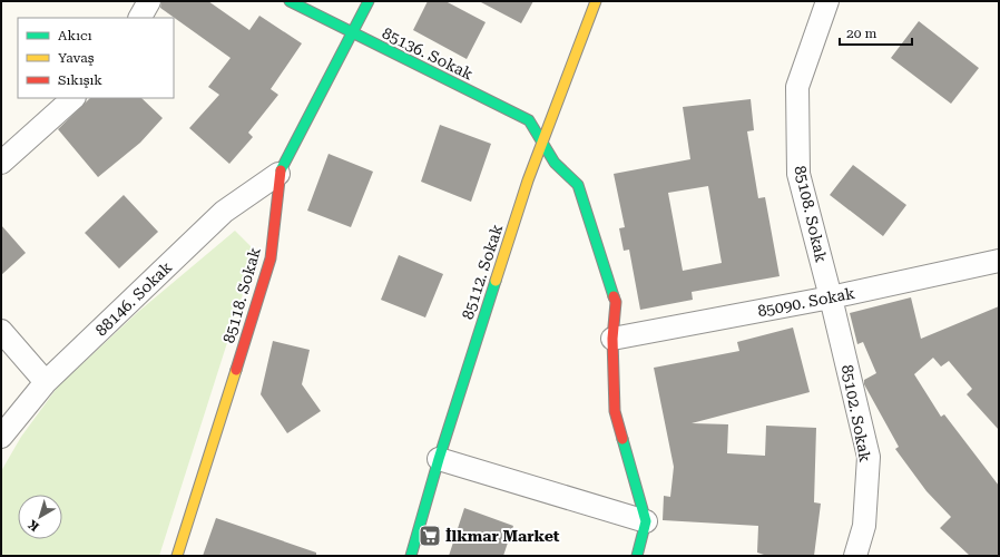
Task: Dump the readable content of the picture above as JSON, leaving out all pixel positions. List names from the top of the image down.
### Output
{
  "streets": {
    "street": [
      "85136. Sokak",
      "85108. Sokak",
      "85112. Sokak",
      "85118. Sokak",
      "88146. Sokak",
      "85090. Sokak",
      "85102. Sokak"
    ]
  },
  "crossings": [
    ["85136. Sokak", "85112. Sokak"],
    ["85136. Sokak", "85118. Sokak"],
    ["85136. Sokak", "85090. Sokak"],
    ["85108. Sokak", "85090. Sokak"],
    ["85108. Sokak", "85102. Sokak"],
    ["85118. Sokak", "88146. Sokak"],
    ["85090. Sokak", "85102. Sokak"]
  ],
  "places": {
    "supermarket": ["İlkmar Market"]
  },
  "legend": ["Akıcı", "Yavaş", "Sıkışık"],
  "scale_bar": "20 m",
  "north": "bottom left"
}
